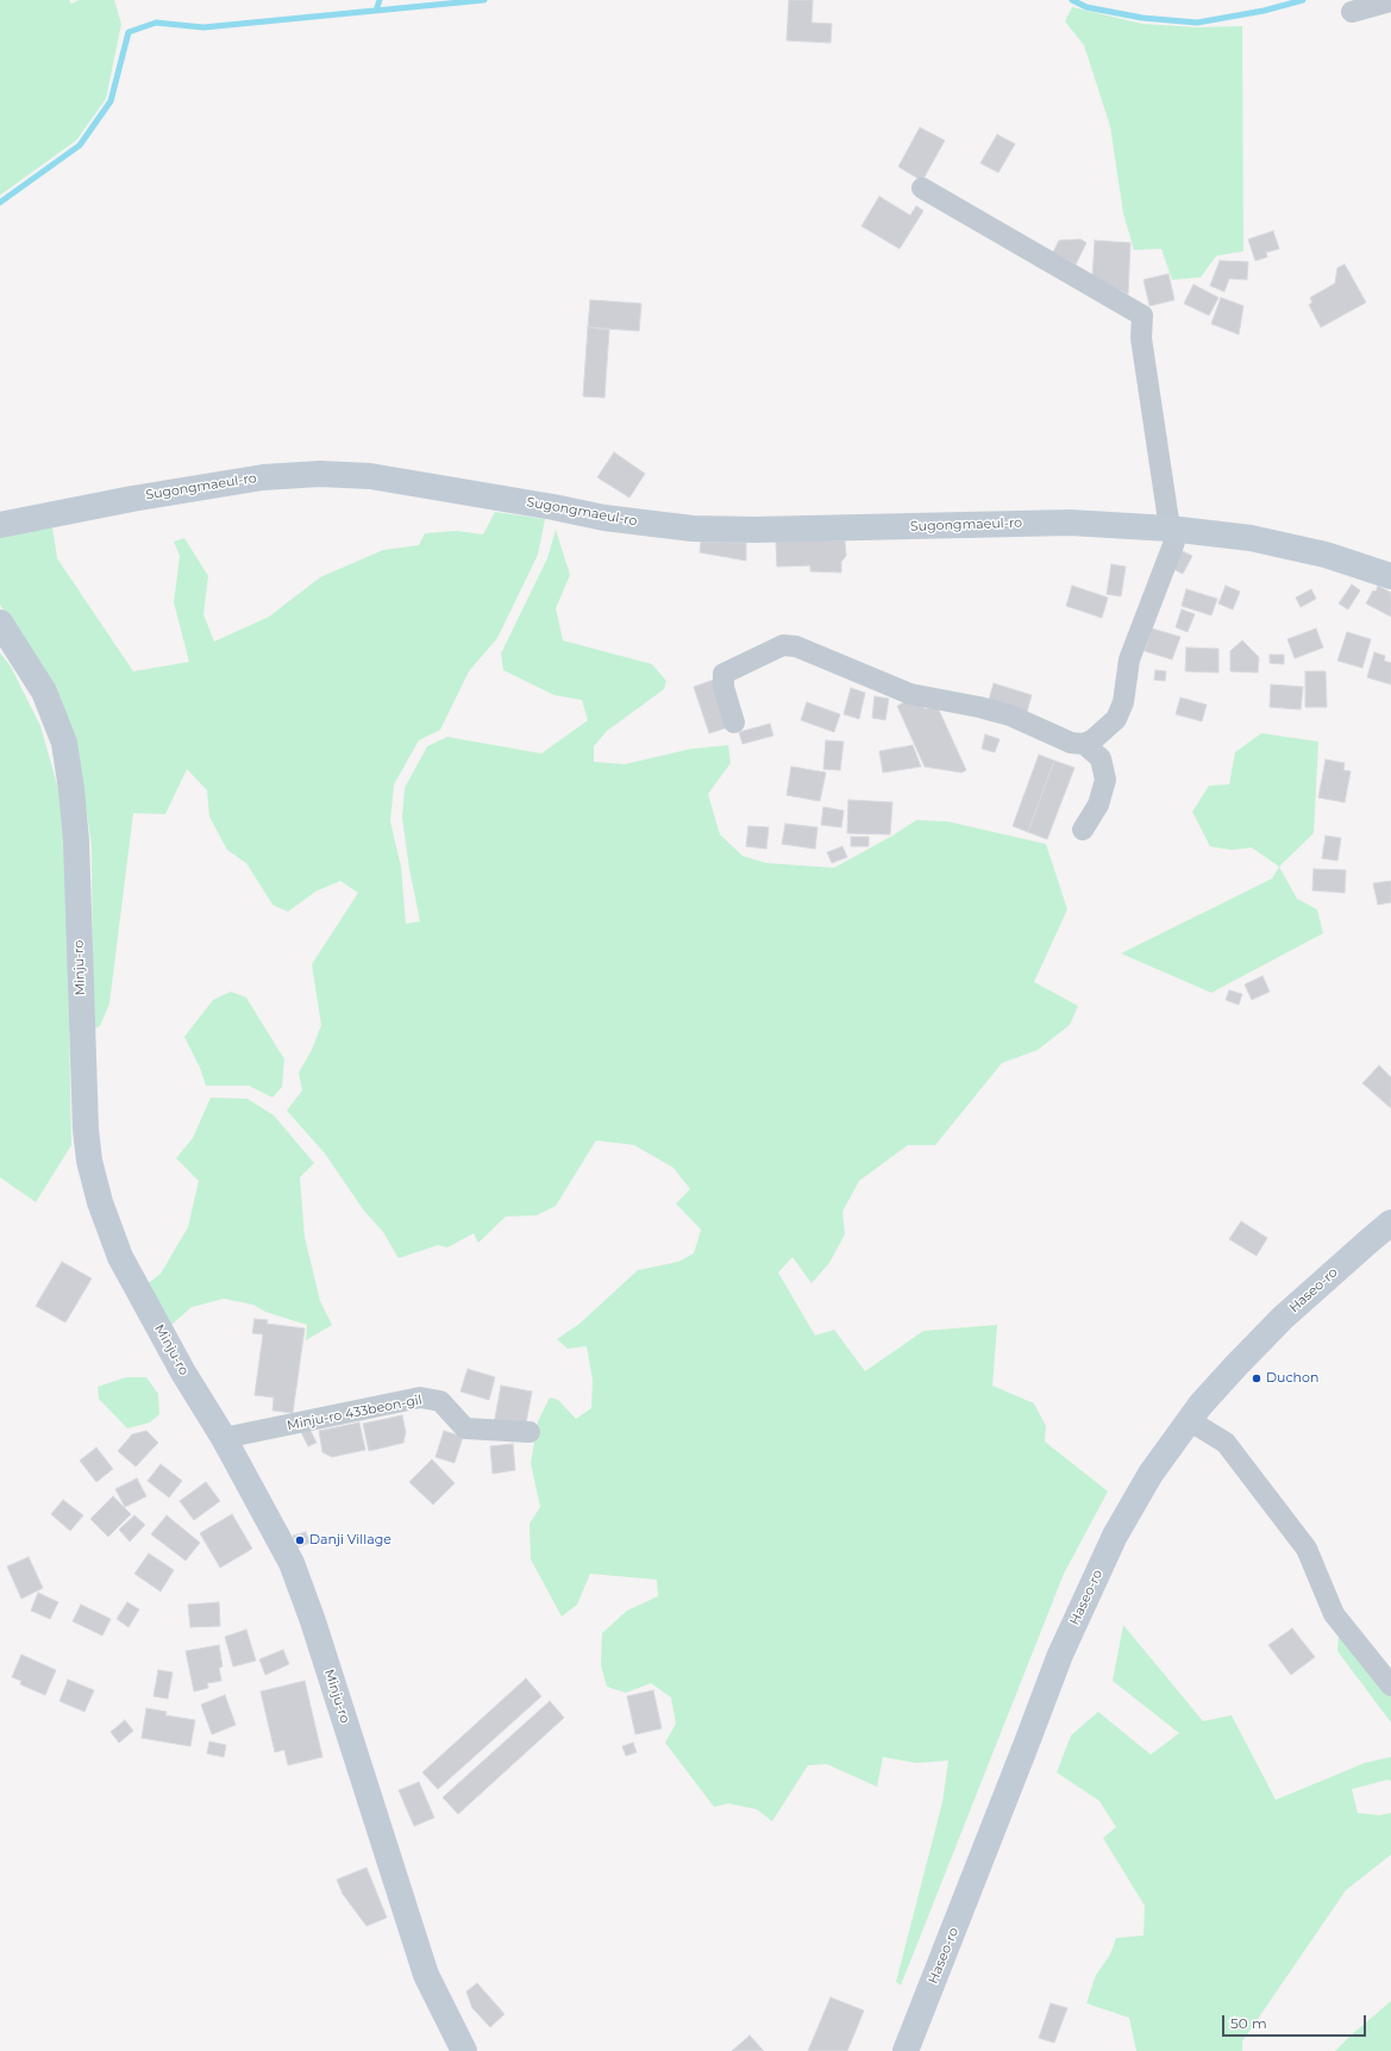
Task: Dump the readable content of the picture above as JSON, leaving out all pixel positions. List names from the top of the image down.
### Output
{
  "streets": {
    "street": [
      "Sugongmaeul-ro",
      "Minju-ro",
      "Haseo-ro",
      "Minju-ro 433beon-gil"
    ]
  },
  "crossings": [
    ["Minju-ro", "Minju-ro 433beon-gil"]
  ],
  "places": ["Duchon", "Danji Village"],
  "scale_bar": "50 m"
}
